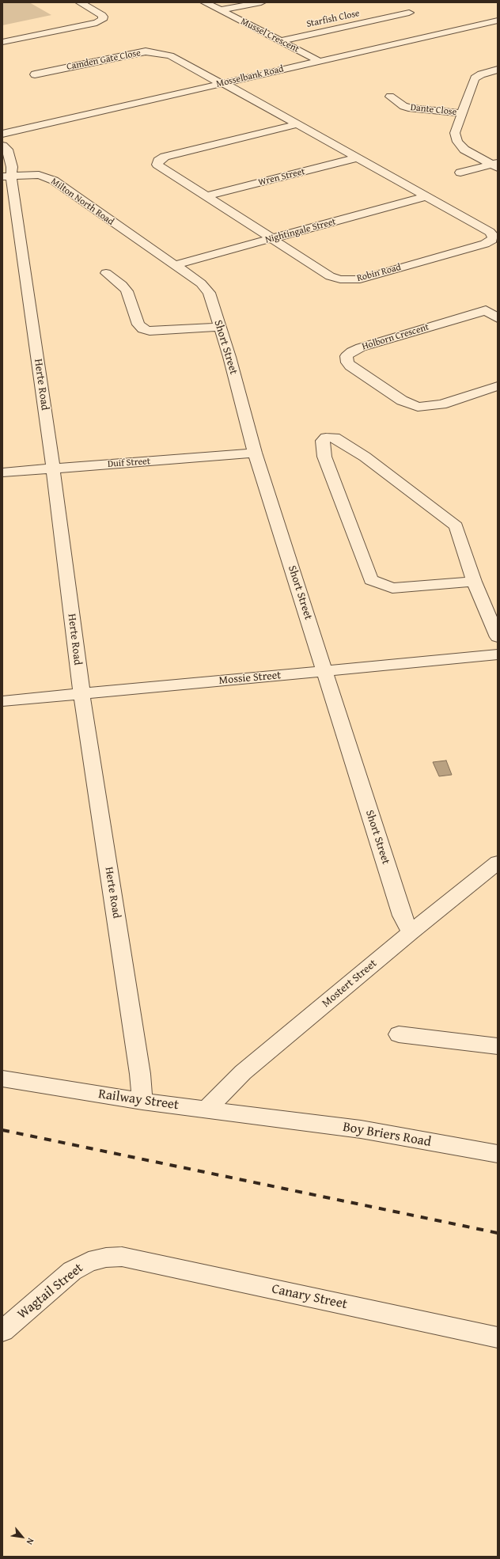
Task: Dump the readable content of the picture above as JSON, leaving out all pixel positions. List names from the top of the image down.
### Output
{
  "streets": {
    "street": [
      "Starfish Close",
      "Mussel Crescent",
      "Camden Gate Close",
      "Mosselbank Road",
      "Dante Close",
      "Wren Street",
      "Milton North Road",
      "Nightingale Street",
      "Robin Road",
      "Holborn Crescent",
      "Short Street",
      "Herte Road",
      "Duif Street",
      "Mossie Street",
      "Mostert Street",
      "Railway Street",
      "Boy Briers Road",
      "Wagtail Street",
      "Canary Street"
    ]
  },
  "crossings": [
    ["Starfish Close", "Mussel Crescent"],
    ["Mussel Crescent", "Mosselbank Road"],
    ["Camden Gate Close", "Mosselbank Road"],
    ["Camden Gate Close", "Robin Road"],
    ["Mosselbank Road", "Robin Road"],
    ["Wren Street", "Robin Road"],
    ["Milton North Road", "Nightingale Street"],
    ["Milton North Road", "Short Street"],
    ["Milton North Road", "Herte Road"],
    ["Nightingale Street", "Robin Road"],
    ["Nightingale Street", "Short Street"],
    ["Short Street", "Duif Street"],
    ["Short Street", "Mossie Street"],
    ["Short Street", "Mostert Street"],
    ["Herte Road", "Duif Street"],
    ["Herte Road", "Mossie Street"],
    ["Herte Road", "Railway Street"],
    ["Mostert Street", "Railway Street"],
    ["Railway Street", "Boy Briers Road"],
    ["Wagtail Street", "Canary Street"]
  ],
  "north": "bottom right"
}
